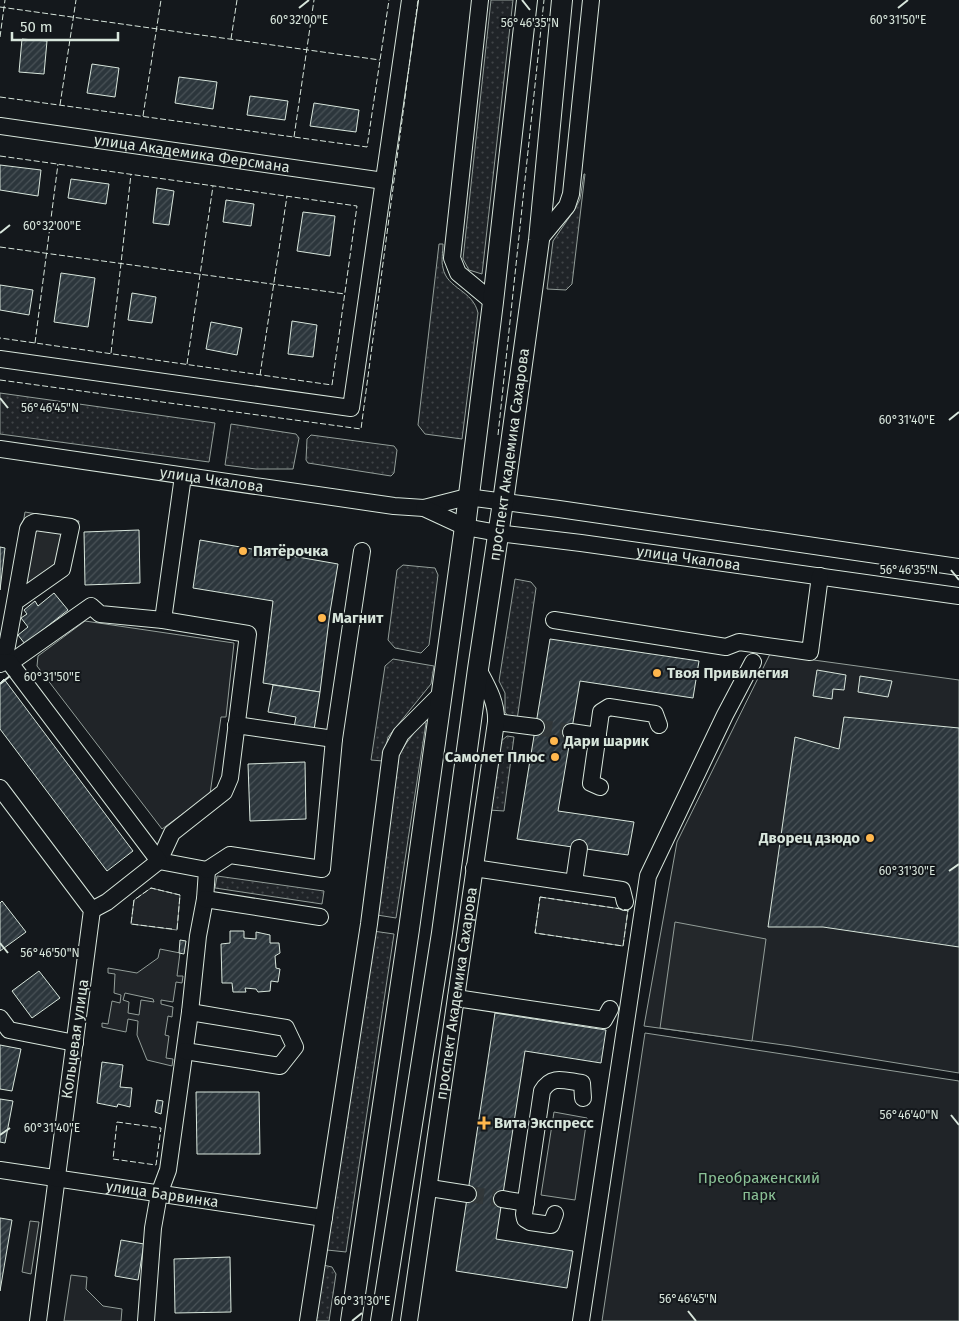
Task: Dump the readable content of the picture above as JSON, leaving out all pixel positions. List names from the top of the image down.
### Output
{
  "streets": {
    "main road": ["проспект Академика Сахарова"],
    "street": [
      "улица Академика Ферсмана",
      "улица Чкалова",
      "Кольцевая улица",
      "улица Барвинка"
    ]
  },
  "crossings": [
    ["проспект Академика Сахарова", "улица Чкалова"],
    ["Кольцевая улица", "улица Барвинка"]
  ],
  "parks": ["Преображенский парк"],
  "places": {
    "other": [
      "Пятёрочка",
      "Магнит",
      "Твоя Привилегия",
      "Дари шарик",
      "Самолет Плюс",
      "Дворец дзюдо"
    ],
    "health": ["Вита Экспресс"]
  },
  "scale_bar": "50 m",
  "coordinates": [
    "60°32'00\"E",
    "60°31'50\"E",
    "56°46'35\"N",
    "56°46'45\"N",
    "60°31'40\"E",
    "60°31'30\"E",
    "56°46'50\"N",
    "56°46'40\"N"
  ]
}
